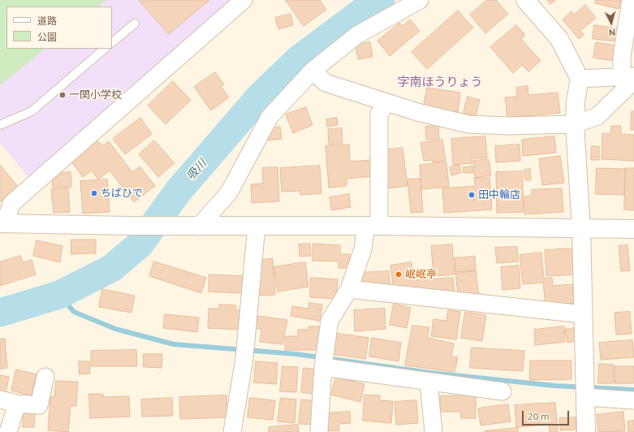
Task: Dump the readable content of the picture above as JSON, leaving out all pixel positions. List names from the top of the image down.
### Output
{
  "districts": ["字南ほうりょう"],
  "water": ["吸川"],
  "places": [
    "一関小学校",
    "ちばひで",
    "田中輪店",
    "岷岷亭"
  ],
  "legend": ["道路", "公園"],
  "scale_bar": "20 m",
  "north": "bottom"
}
